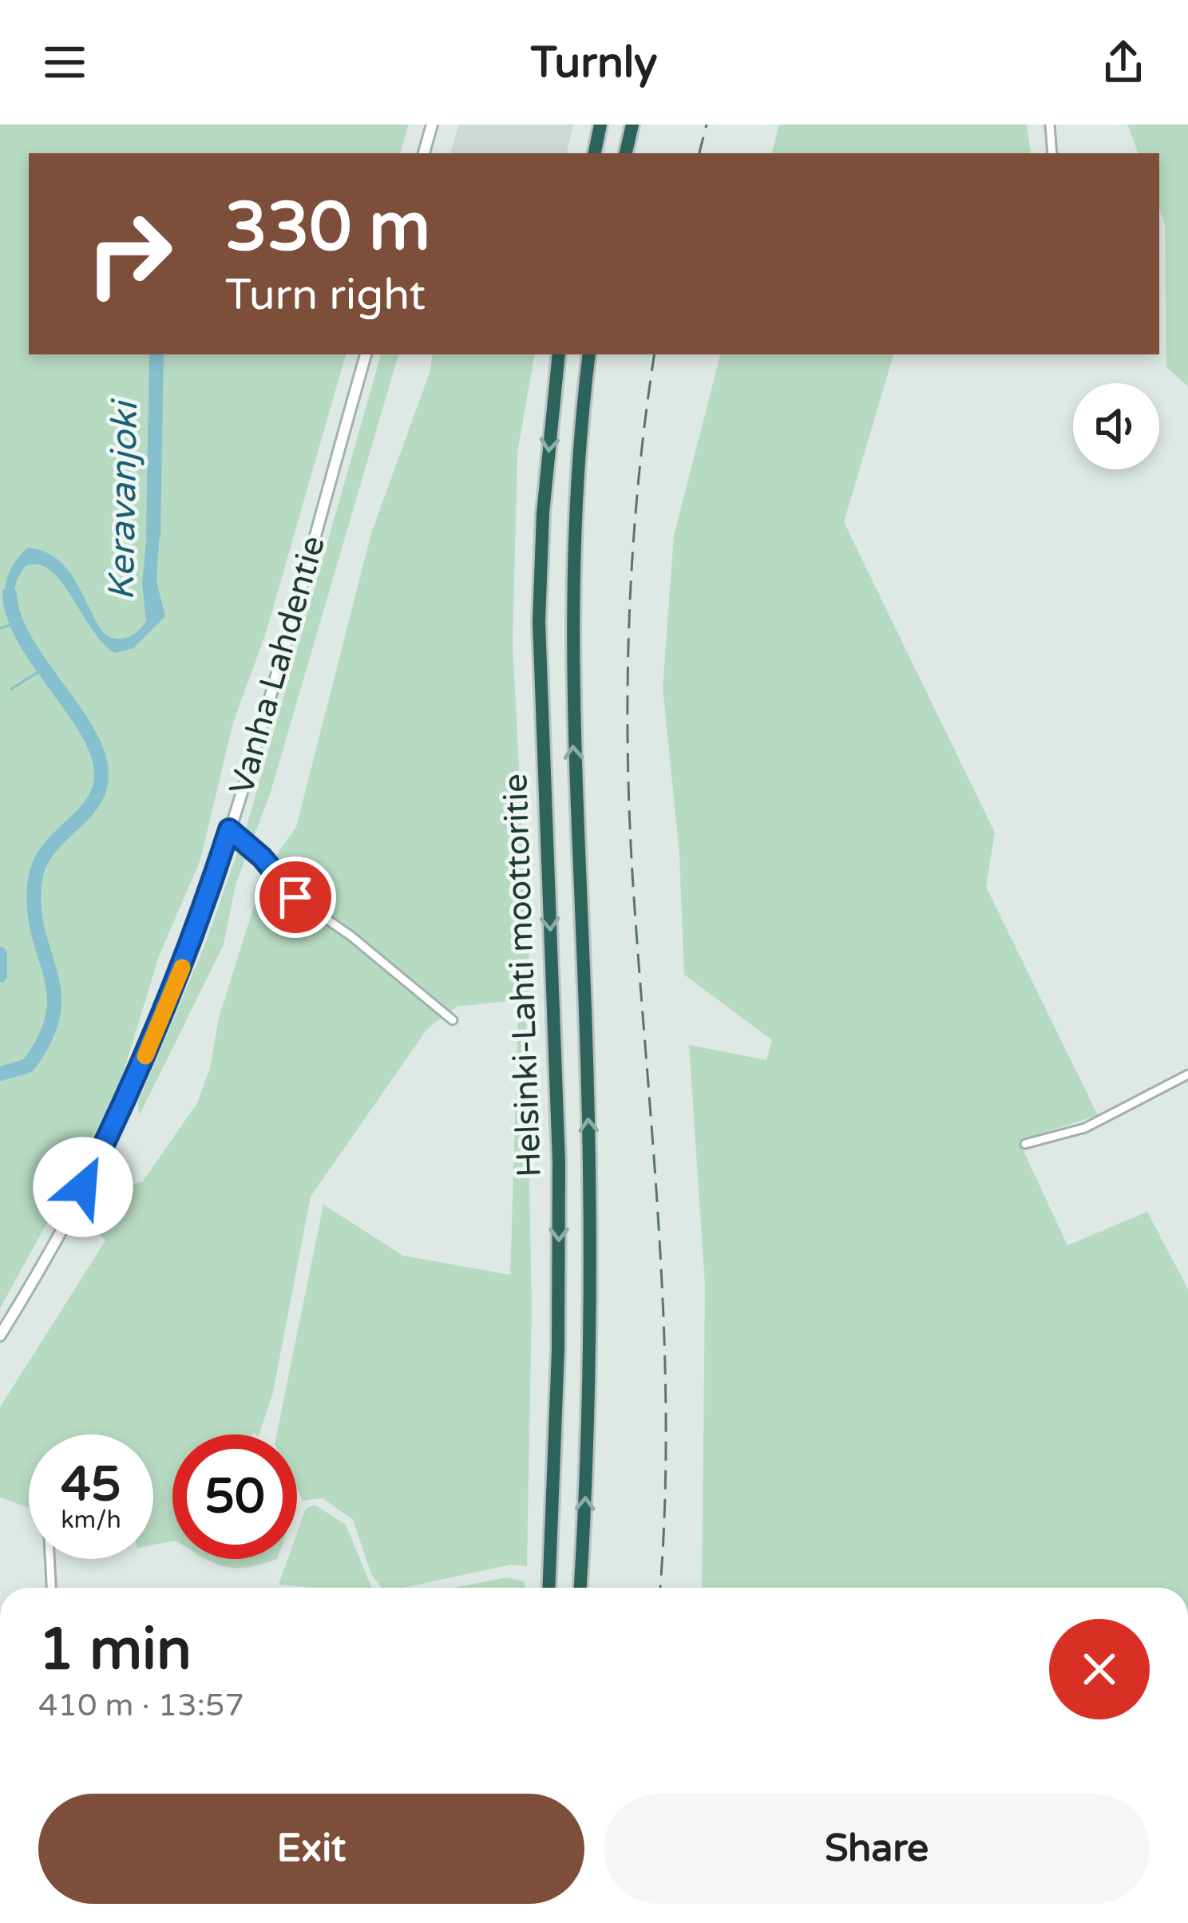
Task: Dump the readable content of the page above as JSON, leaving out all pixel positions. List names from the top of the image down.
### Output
{
  "streets": {
    "highway": ["Helsinki-Lahti moottoritie"],
    "main road": ["Vanha Lahdentie"]
  },
  "water": ["Keravanjoki"],
  "page": {
    "header": "Turnly",
    "turn": ["330 m", "Turn right"],
    "speed": "45 km/h",
    "limit": "50",
    "heading": ["1 min", "410 m · 13:57"],
    "buttons": ["Exit", "Share"]
  }
}
